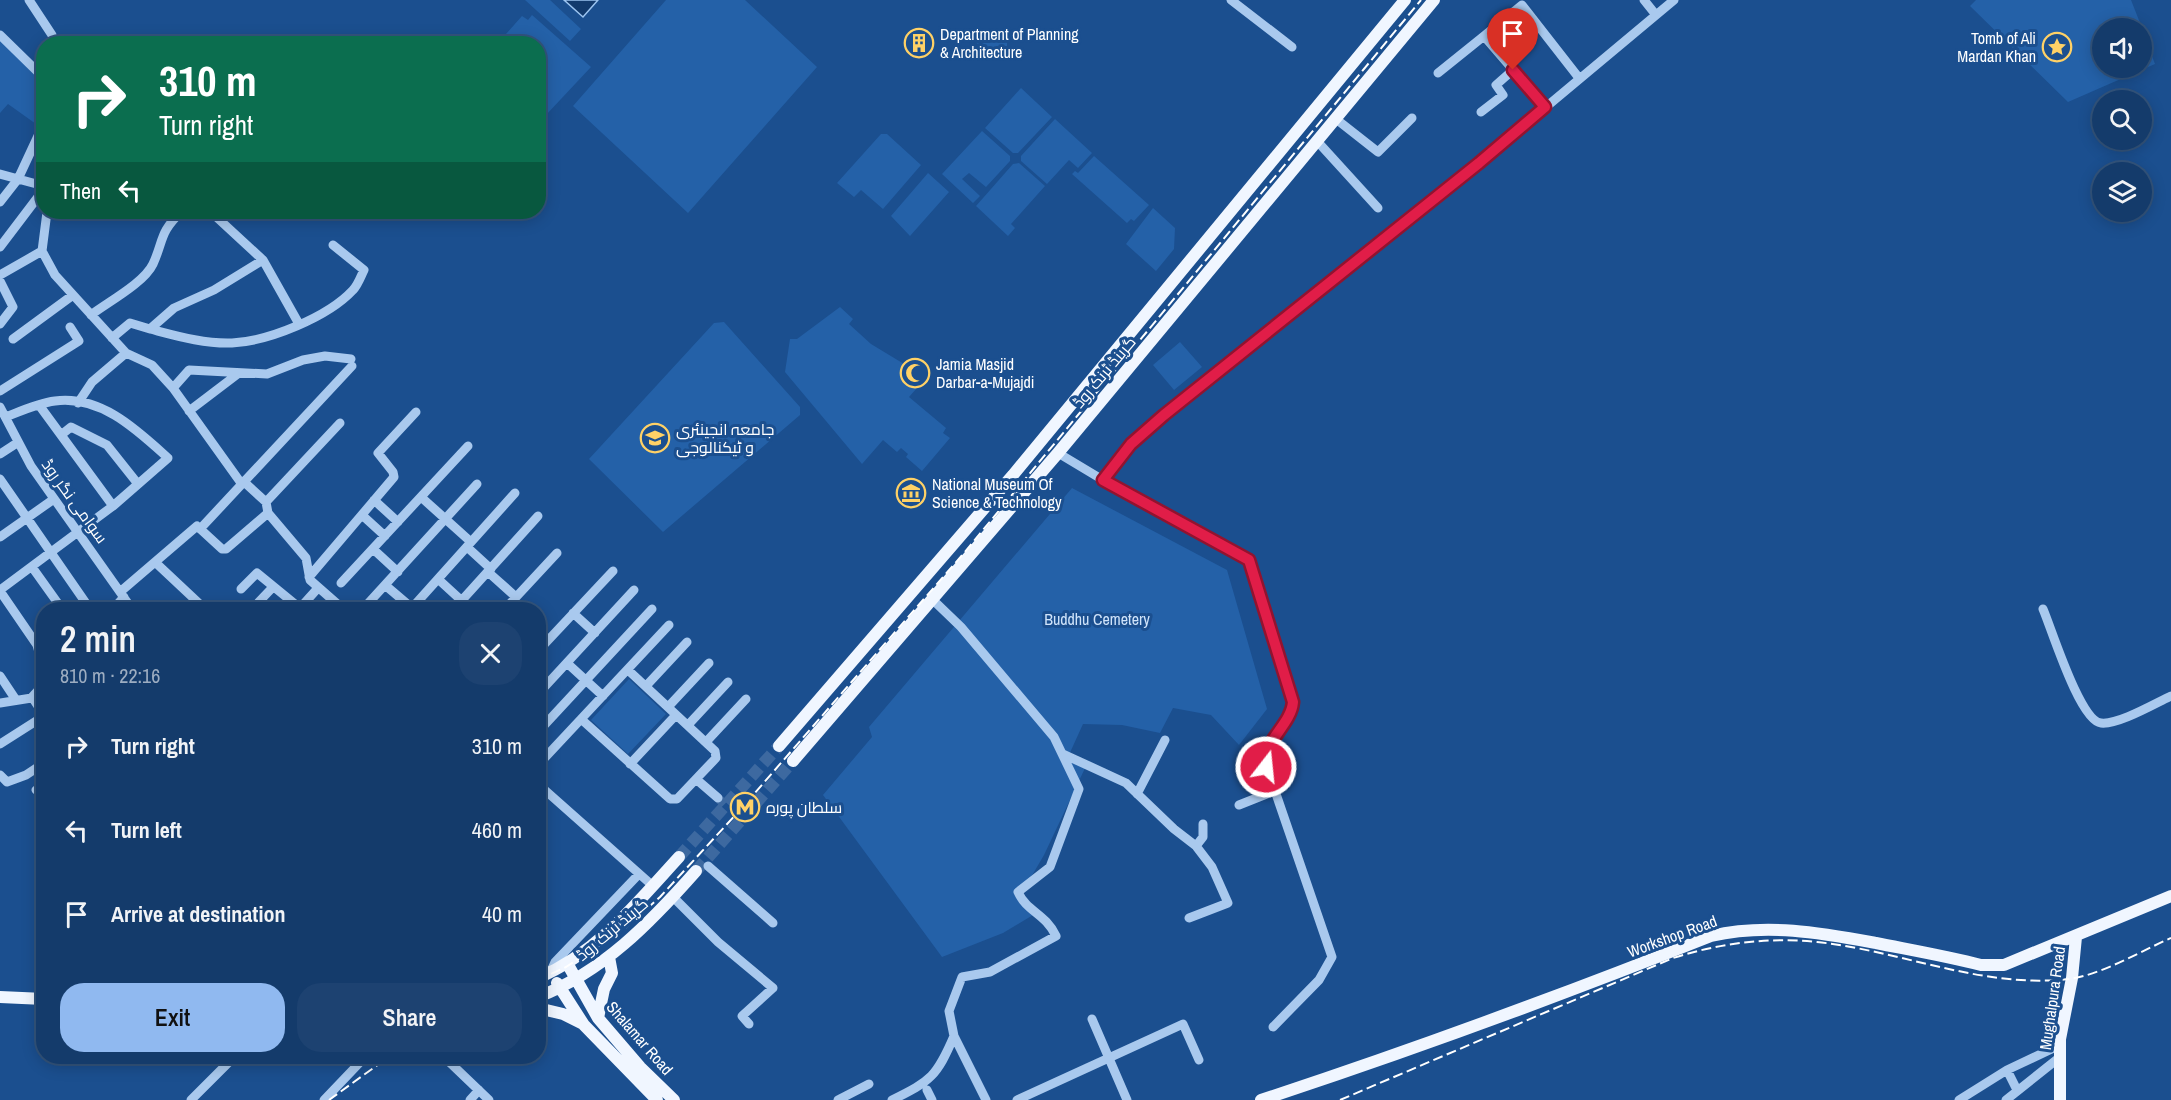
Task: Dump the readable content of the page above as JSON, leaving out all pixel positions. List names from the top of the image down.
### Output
{
  "streets": {
    "main road": [
      "گرینڈ ٹرنک روڈ",
      "Workshop Road",
      "Mughalpura Road",
      "Shalamar Road"
    ],
    "street": ["سوامی نگر روڈ"]
  },
  "crossings": [
    ["گرینڈ ٹرنک روڈ", "Shalamar Road"],
    ["Workshop Road", "Mughalpura Road"]
  ],
  "parks": ["Buddhu Cemetery"],
  "places": {
    "building": ["Department of Planning & Architecture"],
    "place": ["Tomb of Ali Mardan Khan"],
    "mosque": ["Jamia Masjid Darbar-a-Mujajdi"],
    "school or university": ["جامعہ انجینئری و ٹیکنالوجی"],
    "museum": ["National Museum Of Science & Technology"],
    "metro station": ["سلطان پورہ"]
  },
  "page": {
    "turn": ["310 m", "Turn right"],
    "then": "Then",
    "heading": ["2 min", "810 m · 22:16"],
    "list": [
      {
        "name": "Turn right",
        "value": "310 m"
      },
      {
        "name": "Turn left",
        "value": "460 m"
      },
      {
        "name": "Arrive at destination",
        "value": "40 m"
      }
    ],
    "buttons": ["Exit", "Share"]
  }
}
